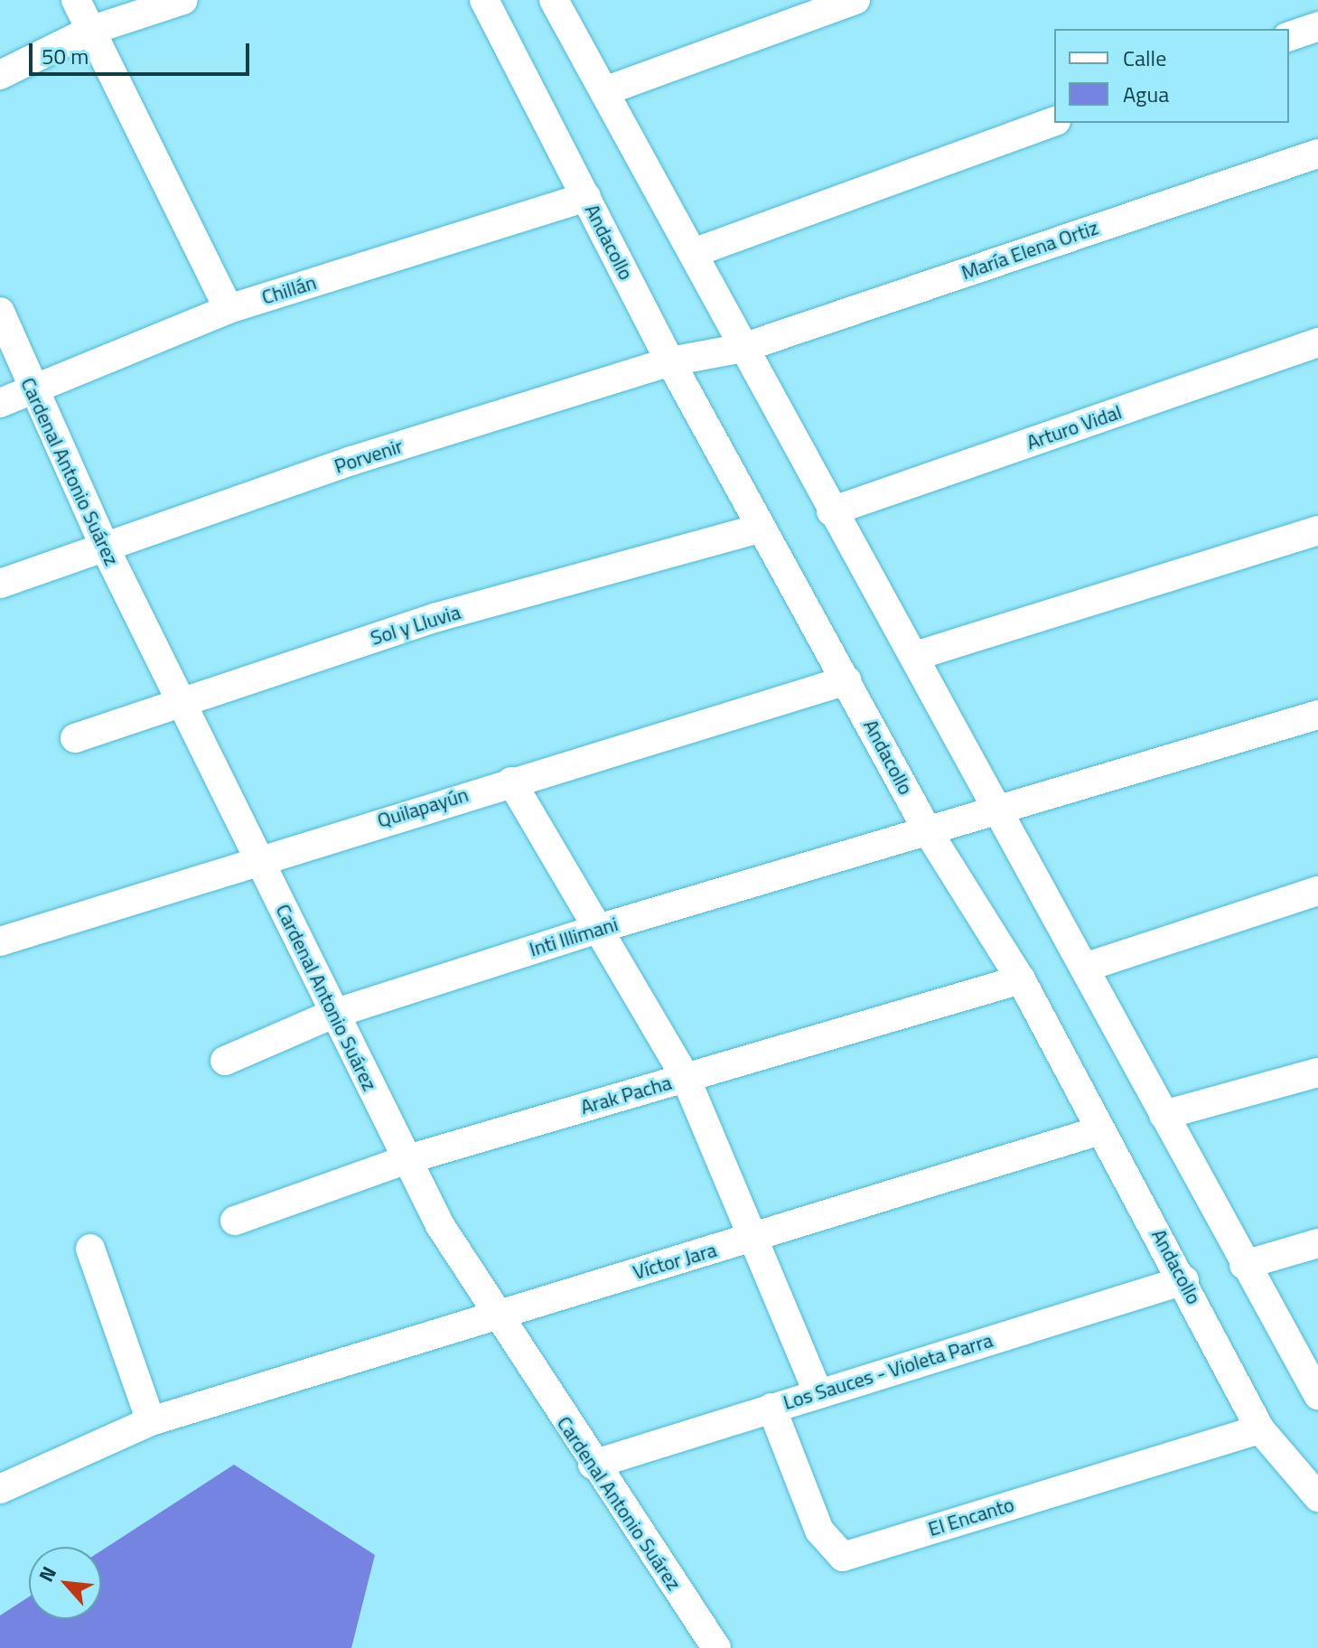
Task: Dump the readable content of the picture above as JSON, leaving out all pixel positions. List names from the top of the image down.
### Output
{
  "streets": {
    "street": [
      "Andacollo",
      "María Elena Ortiz",
      "Chillán",
      "Arturo Vidal",
      "Porvenir",
      "Cardenal Antonio Suárez",
      "Sol y Lluvia",
      "Quilapayún",
      "Inti Illimani",
      "Arak Pacha",
      "Víctor Jara",
      "Los Sauces - Violeta Parra",
      "El Encanto"
    ]
  },
  "crossings": [
    ["Andacollo", "Chillán"],
    ["Andacollo", "Porvenir"],
    ["Andacollo", "Sol y Lluvia"],
    ["Andacollo", "Quilapayún"],
    ["Andacollo", "Inti Illimani"],
    ["Andacollo", "Arak Pacha"],
    ["Andacollo", "Víctor Jara"],
    ["Andacollo", "Los Sauces - Violeta Parra"],
    ["Andacollo", "El Encanto"],
    ["María Elena Ortiz", "Porvenir"],
    ["Chillán", "Cardenal Antonio Suárez"],
    ["Porvenir", "Cardenal Antonio Suárez"],
    ["Cardenal Antonio Suárez", "Sol y Lluvia"],
    ["Cardenal Antonio Suárez", "Quilapayún"],
    ["Cardenal Antonio Suárez", "Inti Illimani"],
    ["Cardenal Antonio Suárez", "Arak Pacha"],
    ["Cardenal Antonio Suárez", "Víctor Jara"],
    ["Cardenal Antonio Suárez", "Los Sauces - Violeta Parra"],
    ["Los Sauces - Violeta Parra", "El Encanto"]
  ],
  "legend": ["Calle", "Agua"],
  "scale_bar": "50 m",
  "north": "top left"
}
